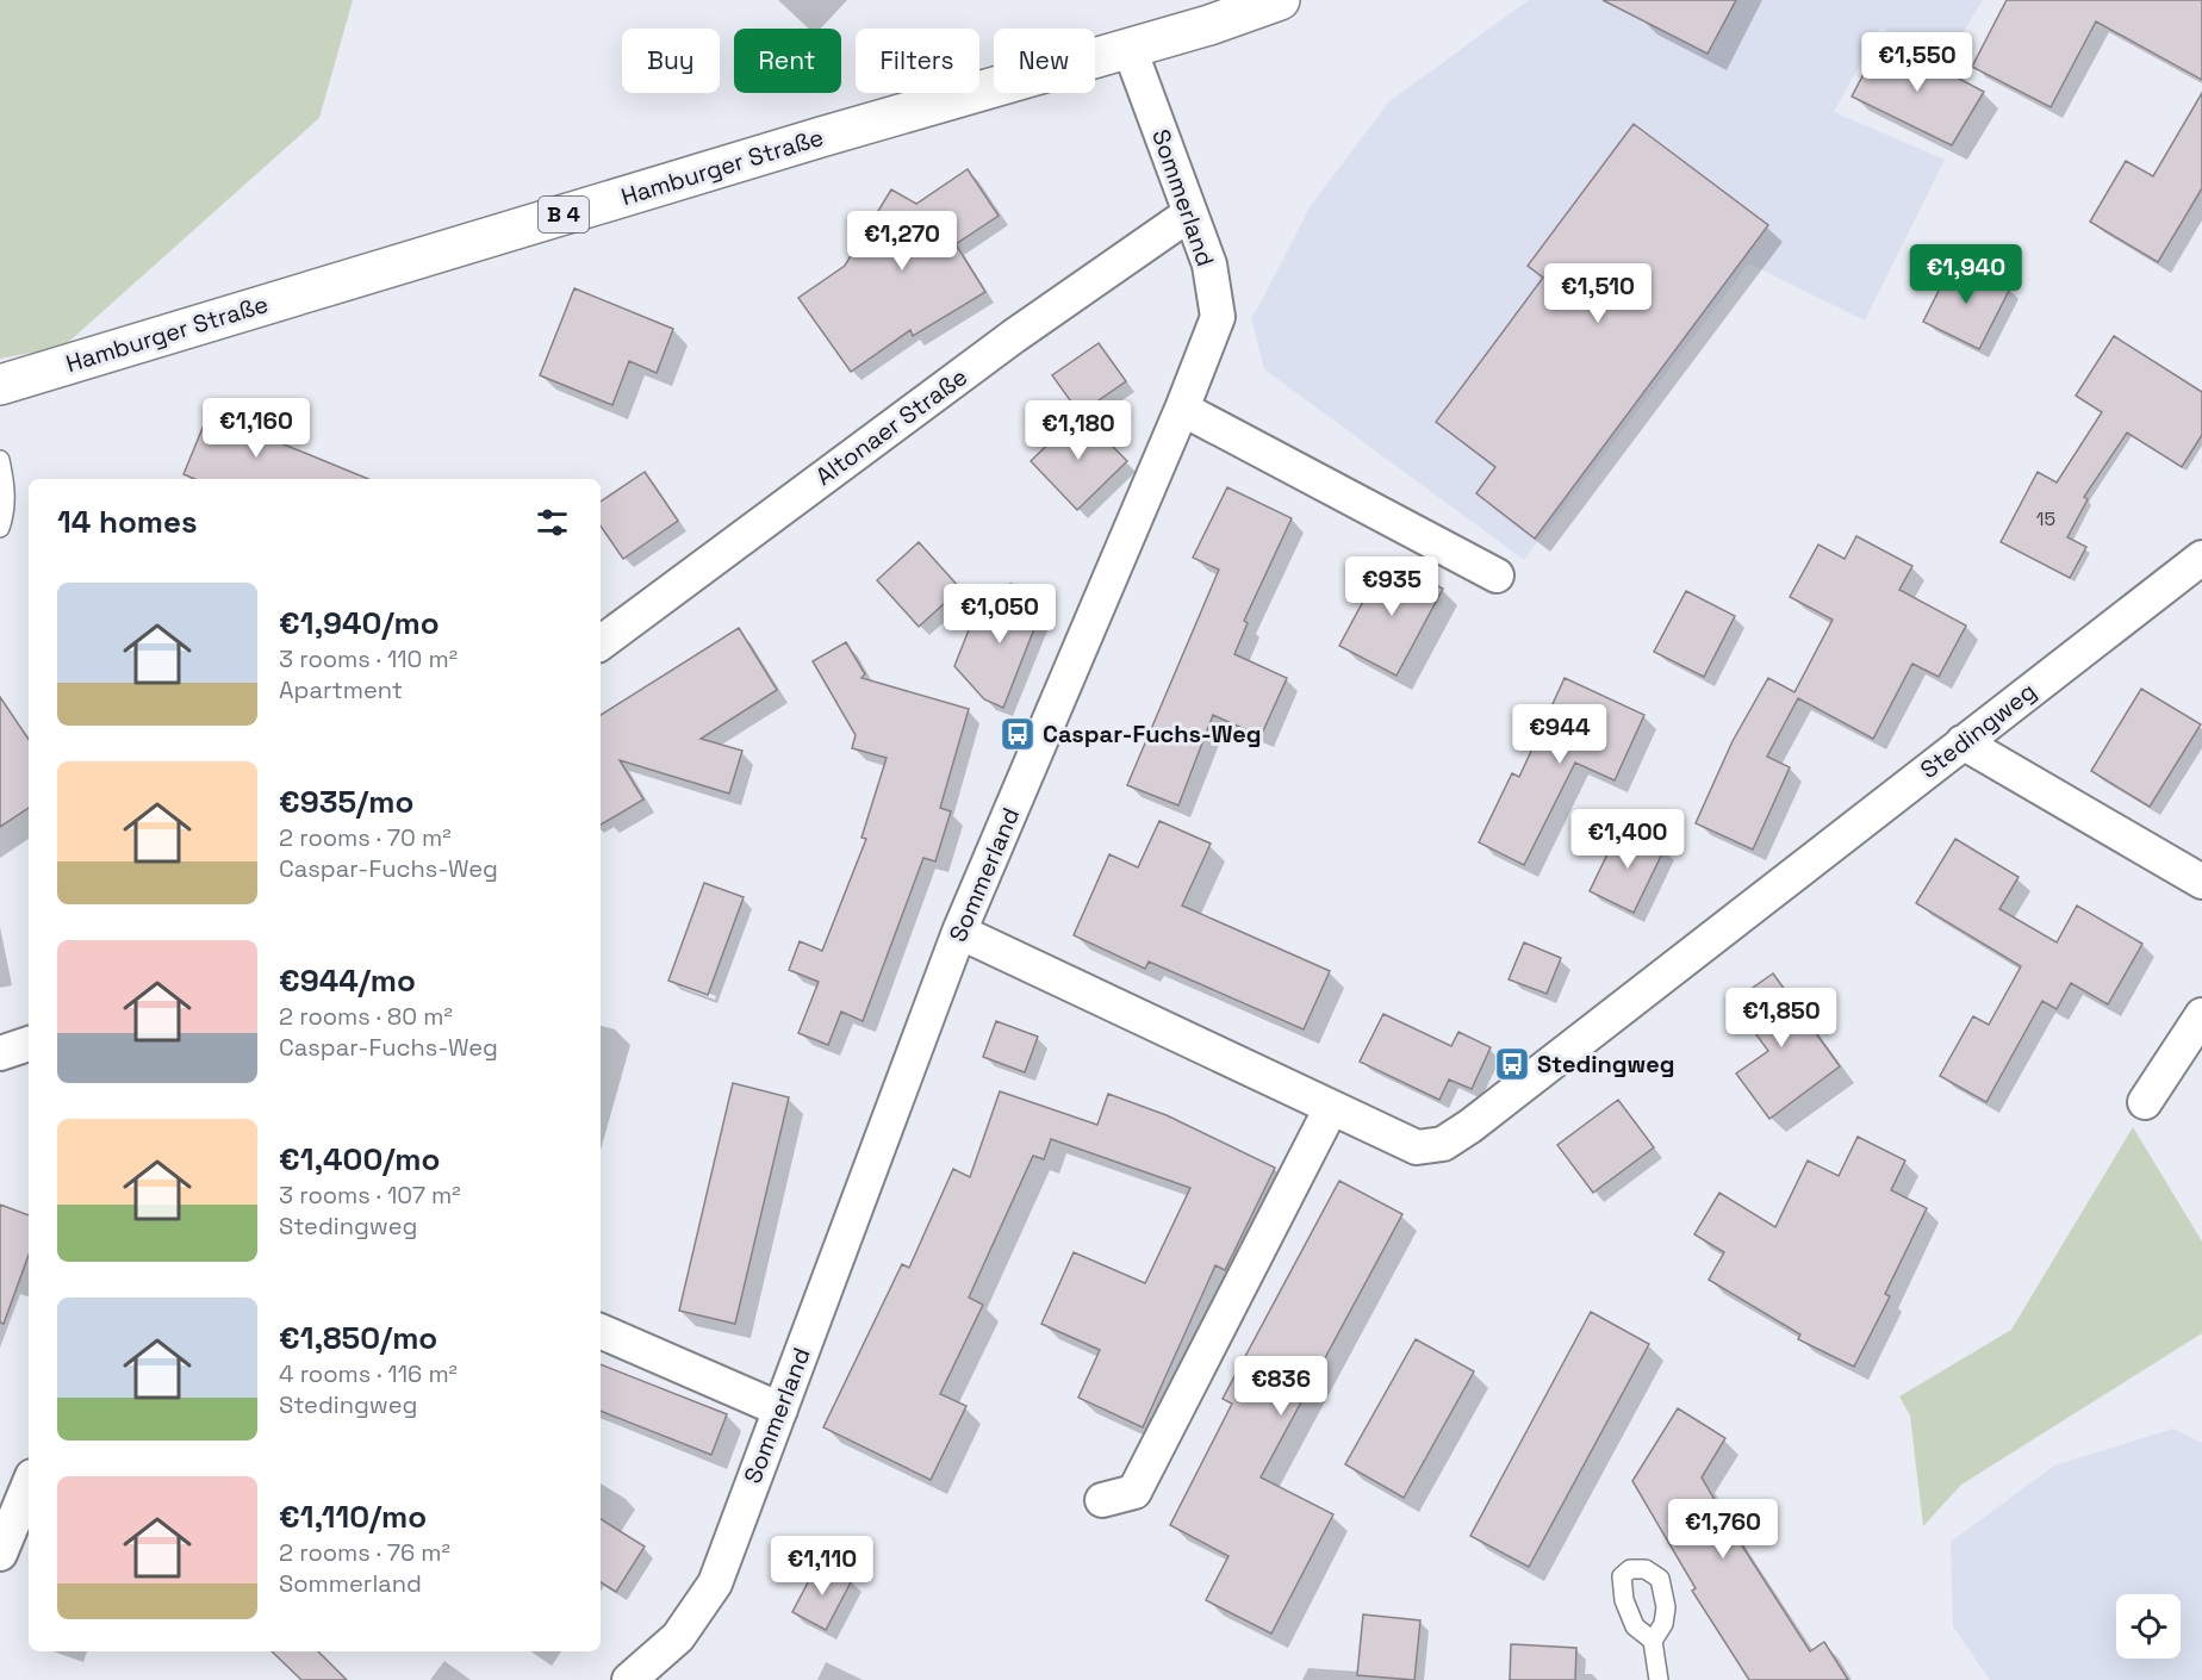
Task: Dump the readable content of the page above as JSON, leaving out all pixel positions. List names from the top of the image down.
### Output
{
  "streets": {
    "main road": ["Hamburger Straße", "B 4"],
    "street": ["Sommerland", "Altonaer Straße", "Stedingweg"]
  },
  "crossings": [
    ["Hamburger Straße", "Sommerland"],
    ["Sommerland", "Altonaer Straße"],
    ["Sommerland", "Stedingweg"]
  ],
  "places": {
    "bus stop": ["Caspar-Fuchs-Weg", "Stedingweg"]
  },
  "house_numbers": ["15"],
  "page": {
    "chip": [
      "Buy",
      "Rent",
      "Filters",
      "New"
    ],
    "price": [
      "€1,550",
      "€1,270",
      "€1,940",
      "€1,510",
      "€1,160",
      "€1,180",
      "€935",
      "€1,050",
      "€944",
      "€1,400",
      "€1,850",
      "€836",
      "€1,760",
      "€1,110"
    ],
    "heading": "14 homes",
    "list": [
      {
        "name": "€1,940/mo",
        "note": "3 rooms · 110 m² · Apartment"
      },
      {
        "name": "€935/mo",
        "note": "2 rooms · 70 m² · Caspar-Fuchs-Weg"
      },
      {
        "name": "€944/mo",
        "note": "2 rooms · 80 m² · Caspar-Fuchs-Weg"
      },
      {
        "name": "€1,400/mo",
        "note": "3 rooms · 107 m² · Stedingweg"
      },
      {
        "name": "€1,850/mo",
        "note": "4 rooms · 116 m² · Stedingweg"
      },
      {
        "name": "€1,110/mo",
        "note": "2 rooms · 76 m² · Sommerland"
      }
    ]
  }
}
